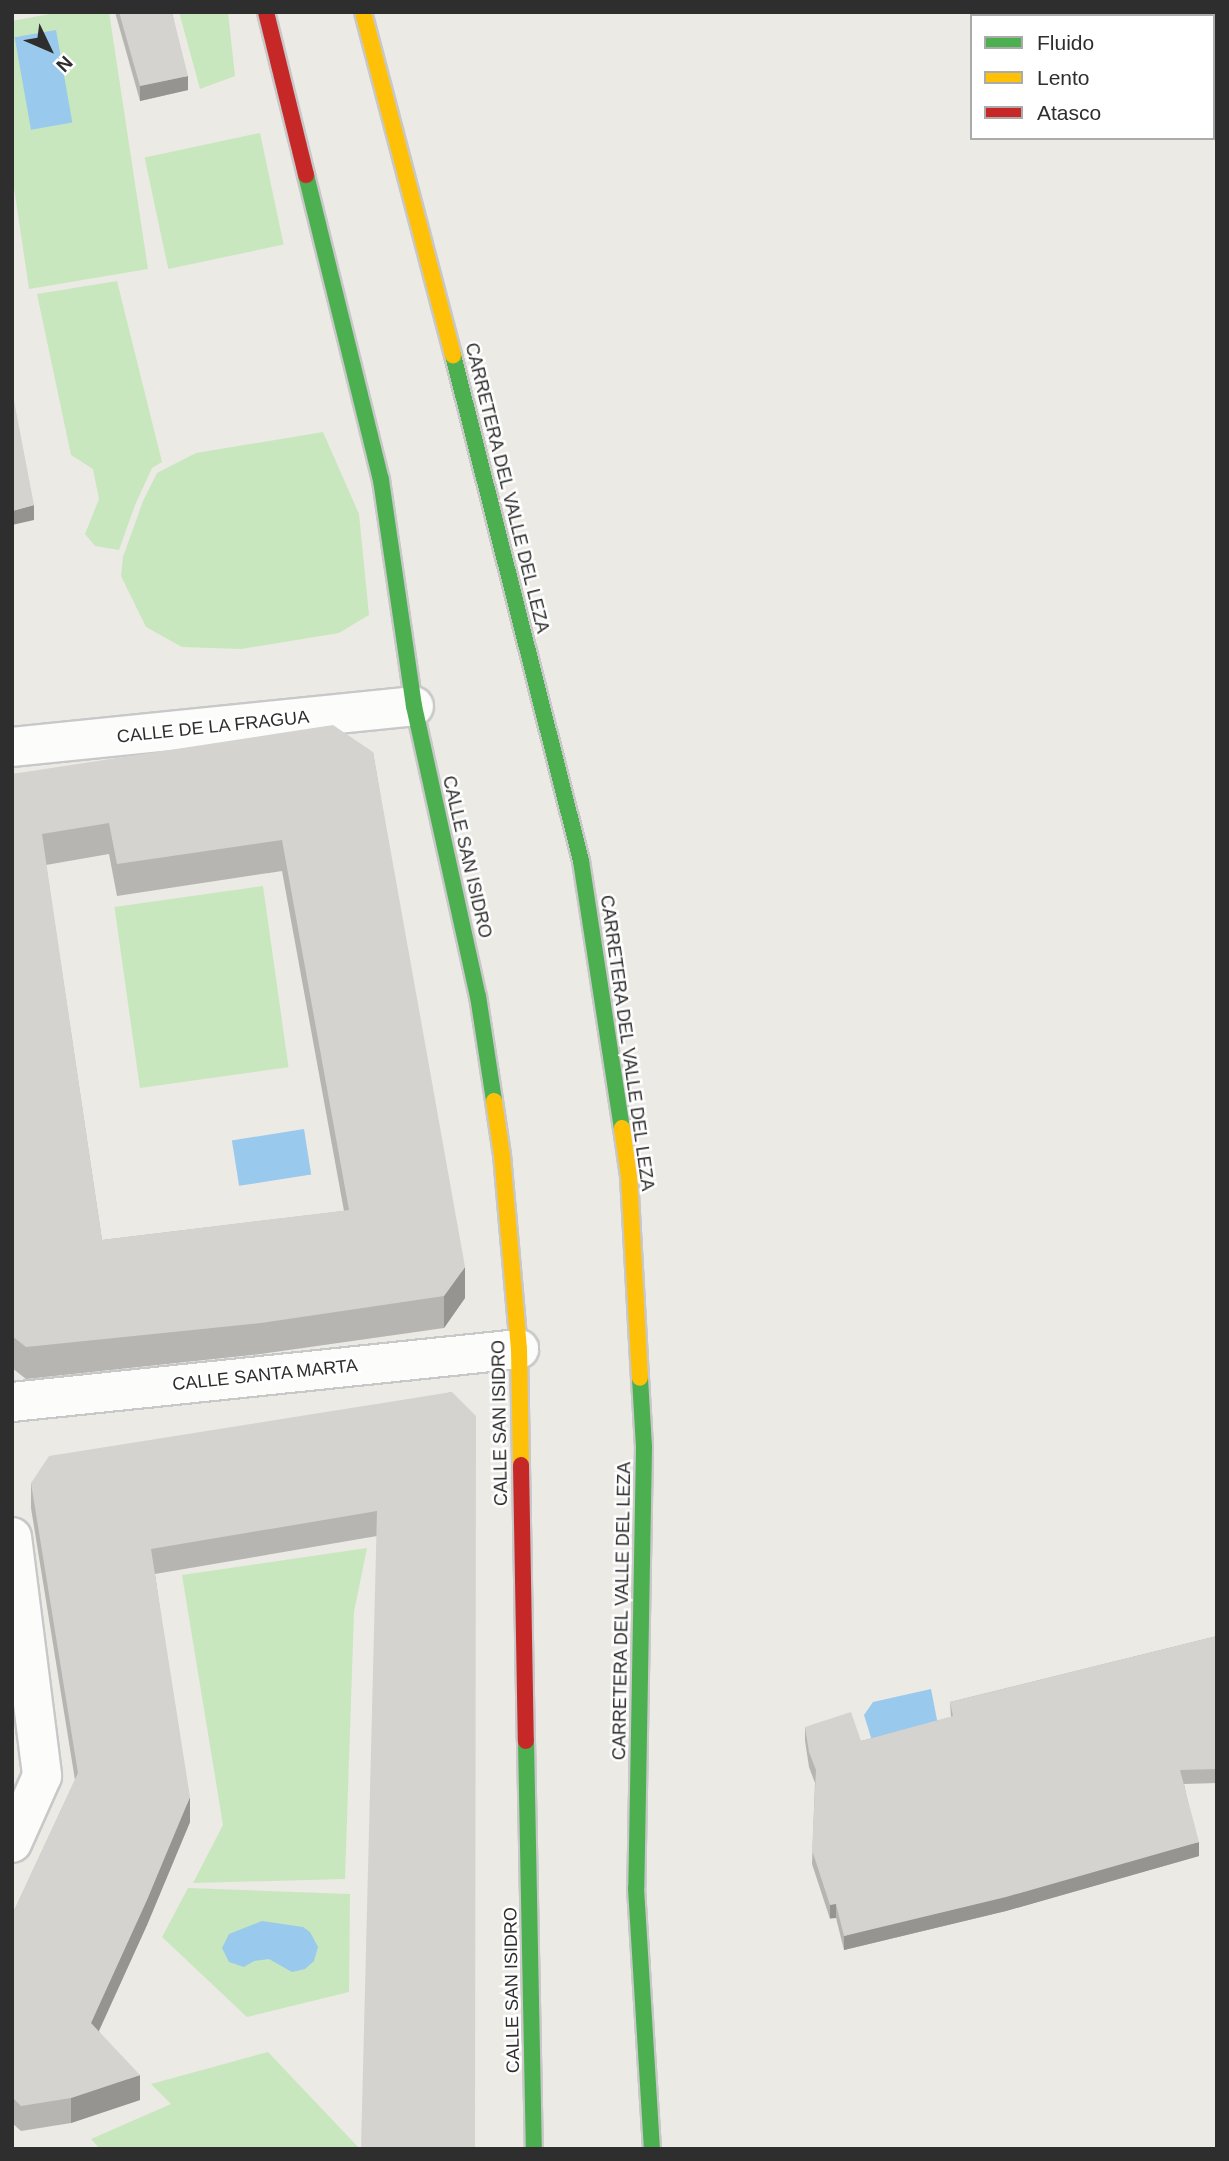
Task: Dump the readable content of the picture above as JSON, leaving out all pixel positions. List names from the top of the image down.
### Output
{
  "streets": {
    "street": [
      "CARRETERA DEL VALLE DEL LEZA",
      "CALLE DE LA FRAGUA",
      "CALLE SAN ISIDRO",
      "CALLE SANTA MARTA"
    ]
  },
  "crossings": [
    ["CALLE DE LA FRAGUA", "CALLE SAN ISIDRO"],
    ["CALLE SAN ISIDRO", "CALLE SANTA MARTA"]
  ],
  "legend": ["Fluido", "Lento", "Atasco"],
  "north": "bottom right"
}
